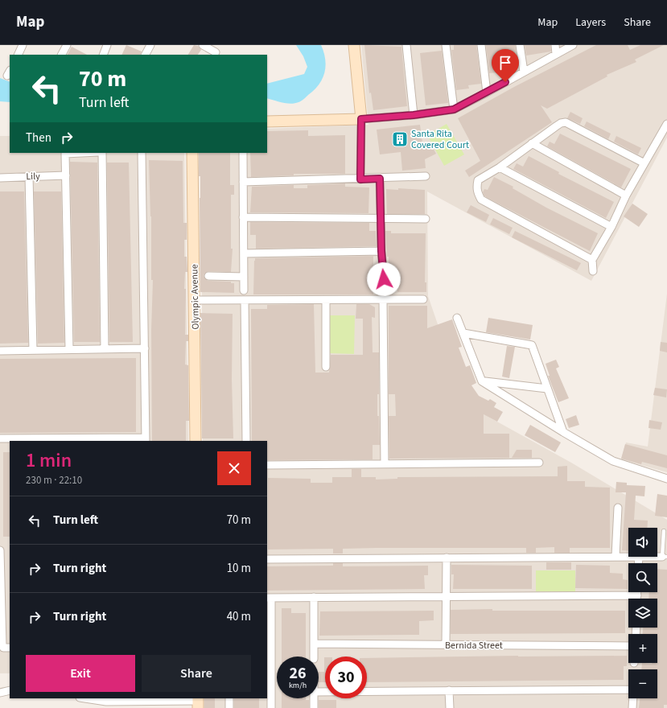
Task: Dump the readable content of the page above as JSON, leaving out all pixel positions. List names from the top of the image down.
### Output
{
  "streets": {
    "street": ["Lily", "Olympic Avenue", "Bernida Street"]
  },
  "places": {
    "building": ["Santa Rita Covered Court"]
  },
  "page": {
    "header": "Map",
    "nav": ["Map", "Layers", "Share"],
    "turn": ["70 m", "Turn left"],
    "then": "Then",
    "heading": ["1 min", "230 m · 22:10"],
    "list": [
      {
        "name": "Turn left",
        "value": "70 m"
      },
      {
        "name": "Turn right",
        "value": "10 m"
      },
      {
        "name": "Turn right",
        "value": "40 m"
      }
    ],
    "map_buttons": ["+", "−"],
    "buttons": ["Exit", "Share"],
    "speed": "26 km/h",
    "limit": "30"
  }
}
